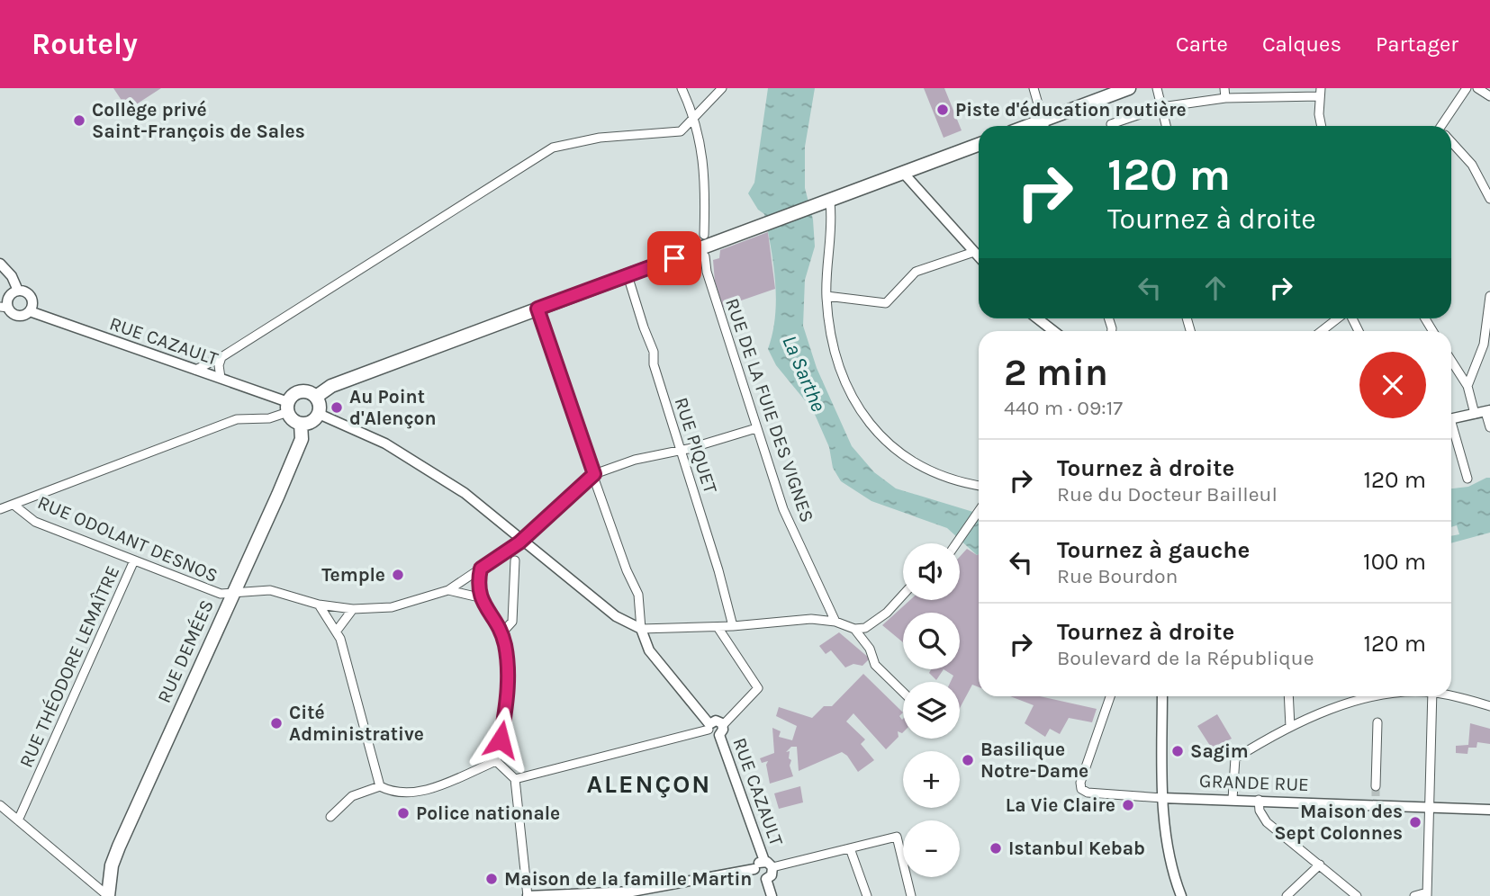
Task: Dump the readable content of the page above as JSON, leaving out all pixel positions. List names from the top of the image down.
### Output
{
  "streets": {
    "main road": ["RUE DEMÉES"],
    "street": [
      "RUE CAZAULT",
      "RUE DE LA FUIE DES VIGNES",
      "RUE PIQUET",
      "RUE ODOLANT DESNOS",
      "RUE THÉODORE LEMAÎTRE",
      "GRANDE RUE"
    ]
  },
  "crossings": [
    ["RUE CAZAULT", "RUE DEMÉES"],
    ["RUE ODOLANT DESNOS", "RUE DEMÉES"],
    ["RUE ODOLANT DESNOS", "RUE THÉODORE LEMAÎTRE"]
  ],
  "districts": ["ALENÇON"],
  "water": ["La Sarthe"],
  "places": [
    "Piste d'éducation routière",
    "Collège privé Saint-François de Sales",
    "Au Point d'Alençon",
    "Temple",
    "Cité Administrative",
    "Sagim",
    "Basilique Notre-Dame",
    "La Vie Claire",
    "Police nationale",
    "Maison des Sept Colonnes",
    "Istanbul Kebab",
    "Maison de la famille Martin"
  ],
  "page": {
    "header": "Routely",
    "nav": ["Carte", "Calques", "Partager"],
    "turn": ["120 m", "Tournez à droite"],
    "heading": ["2 min", "440 m · 09:17"],
    "list": [
      {
        "name": "Tournez à droite",
        "note": "Rue du Docteur Bailleul",
        "value": "120 m"
      },
      {
        "name": "Tournez à gauche",
        "note": "Rue Bourdon",
        "value": "100 m"
      },
      {
        "name": "Tournez à droite",
        "note": "Boulevard de la République",
        "value": "120 m"
      }
    ],
    "map_buttons": ["+", "−"]
  }
}
